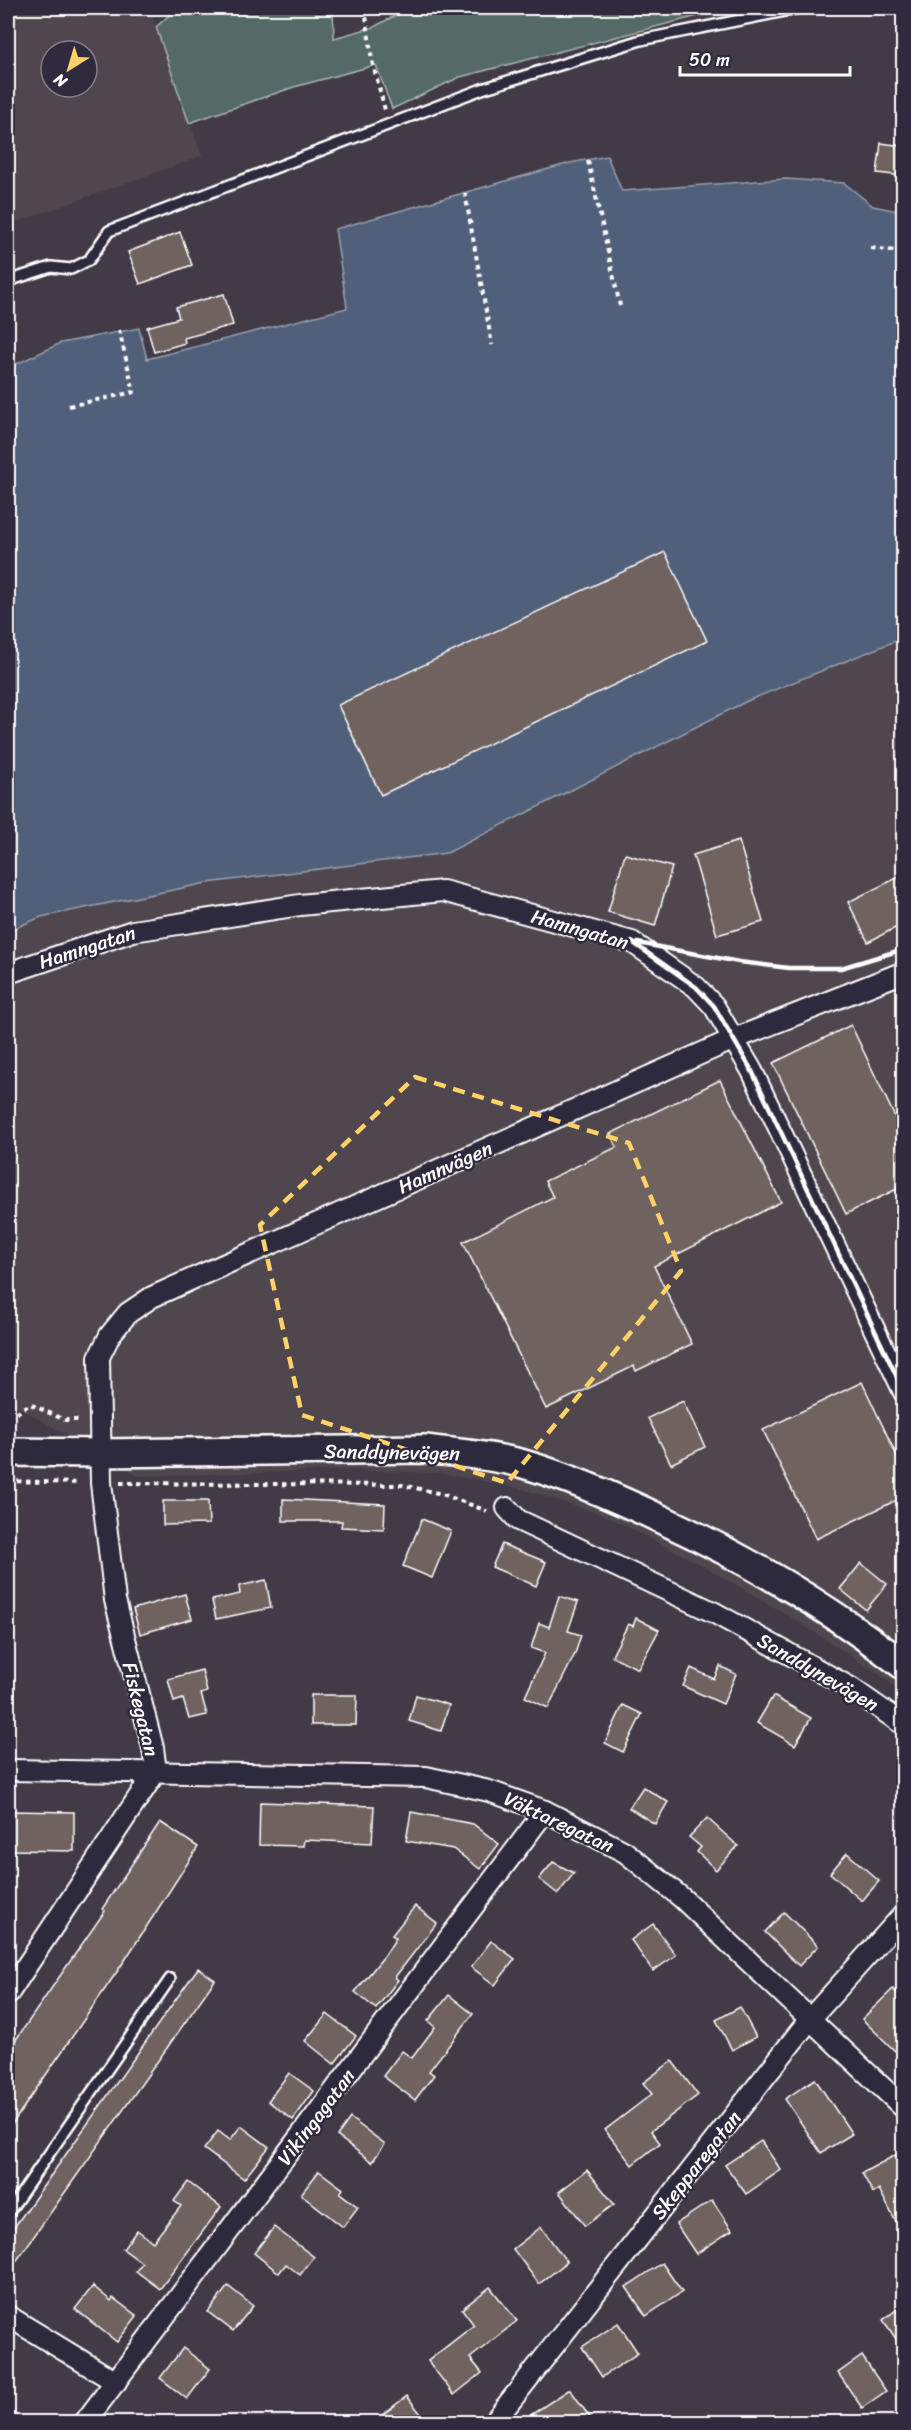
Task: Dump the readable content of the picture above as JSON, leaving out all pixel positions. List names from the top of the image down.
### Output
{
  "streets": {
    "street": [
      "Hamngatan",
      "Hamnvägen",
      "Sanddynevägen",
      "Fiskegatan",
      "Väktaregatan",
      "Vikingagatan",
      "Skepparegatan"
    ]
  },
  "crossings": [
    ["Hamngatan", "Hamnvägen"],
    ["Hamnvägen", "Sanddynevägen"],
    ["Hamnvägen", "Fiskegatan"],
    ["Sanddynevägen", "Fiskegatan"],
    ["Fiskegatan", "Väktaregatan"],
    ["Väktaregatan", "Vikingagatan"],
    ["Väktaregatan", "Skepparegatan"]
  ],
  "scale_bar": "50 m",
  "north": "bottom left"
}
